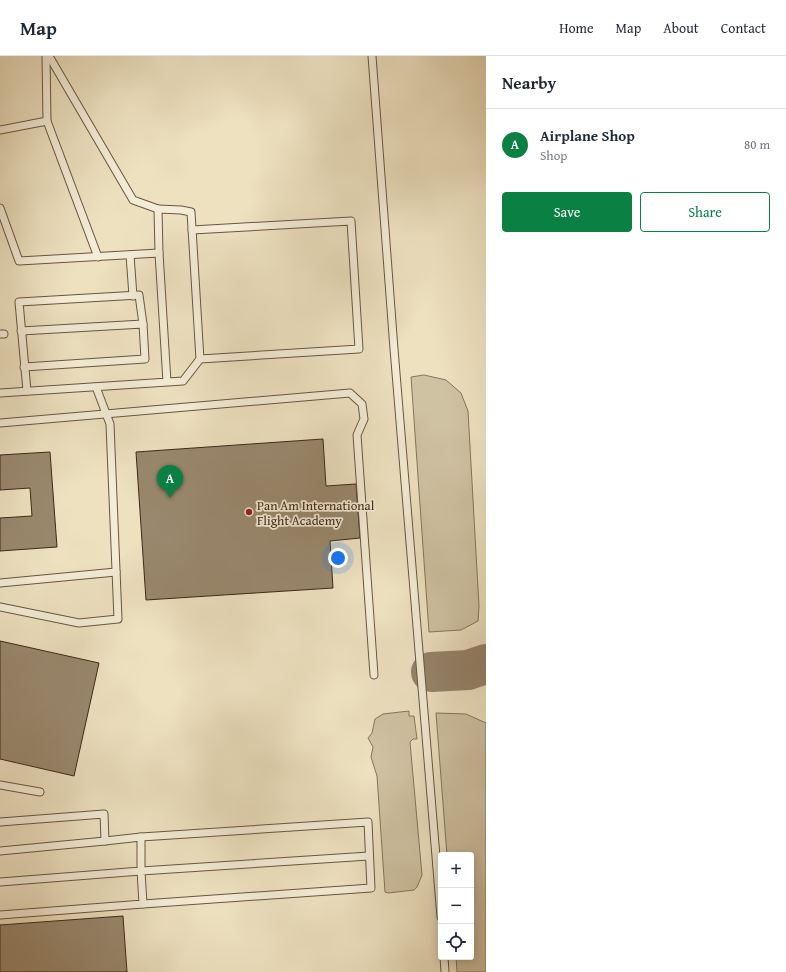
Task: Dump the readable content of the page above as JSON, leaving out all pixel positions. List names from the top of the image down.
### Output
{
  "places": ["Pan Am International Flight Academy"],
  "page": {
    "header": "Map",
    "nav": [
      "Home",
      "Map",
      "About",
      "Contact"
    ],
    "heading": "Nearby",
    "list": [
      {
        "mark": "A",
        "name": "Airplane Shop",
        "note": "Shop",
        "value": "80 m"
      }
    ],
    "buttons": ["Save", "Share"],
    "pins": "A",
    "map_buttons": ["+", "−"]
  }
}
